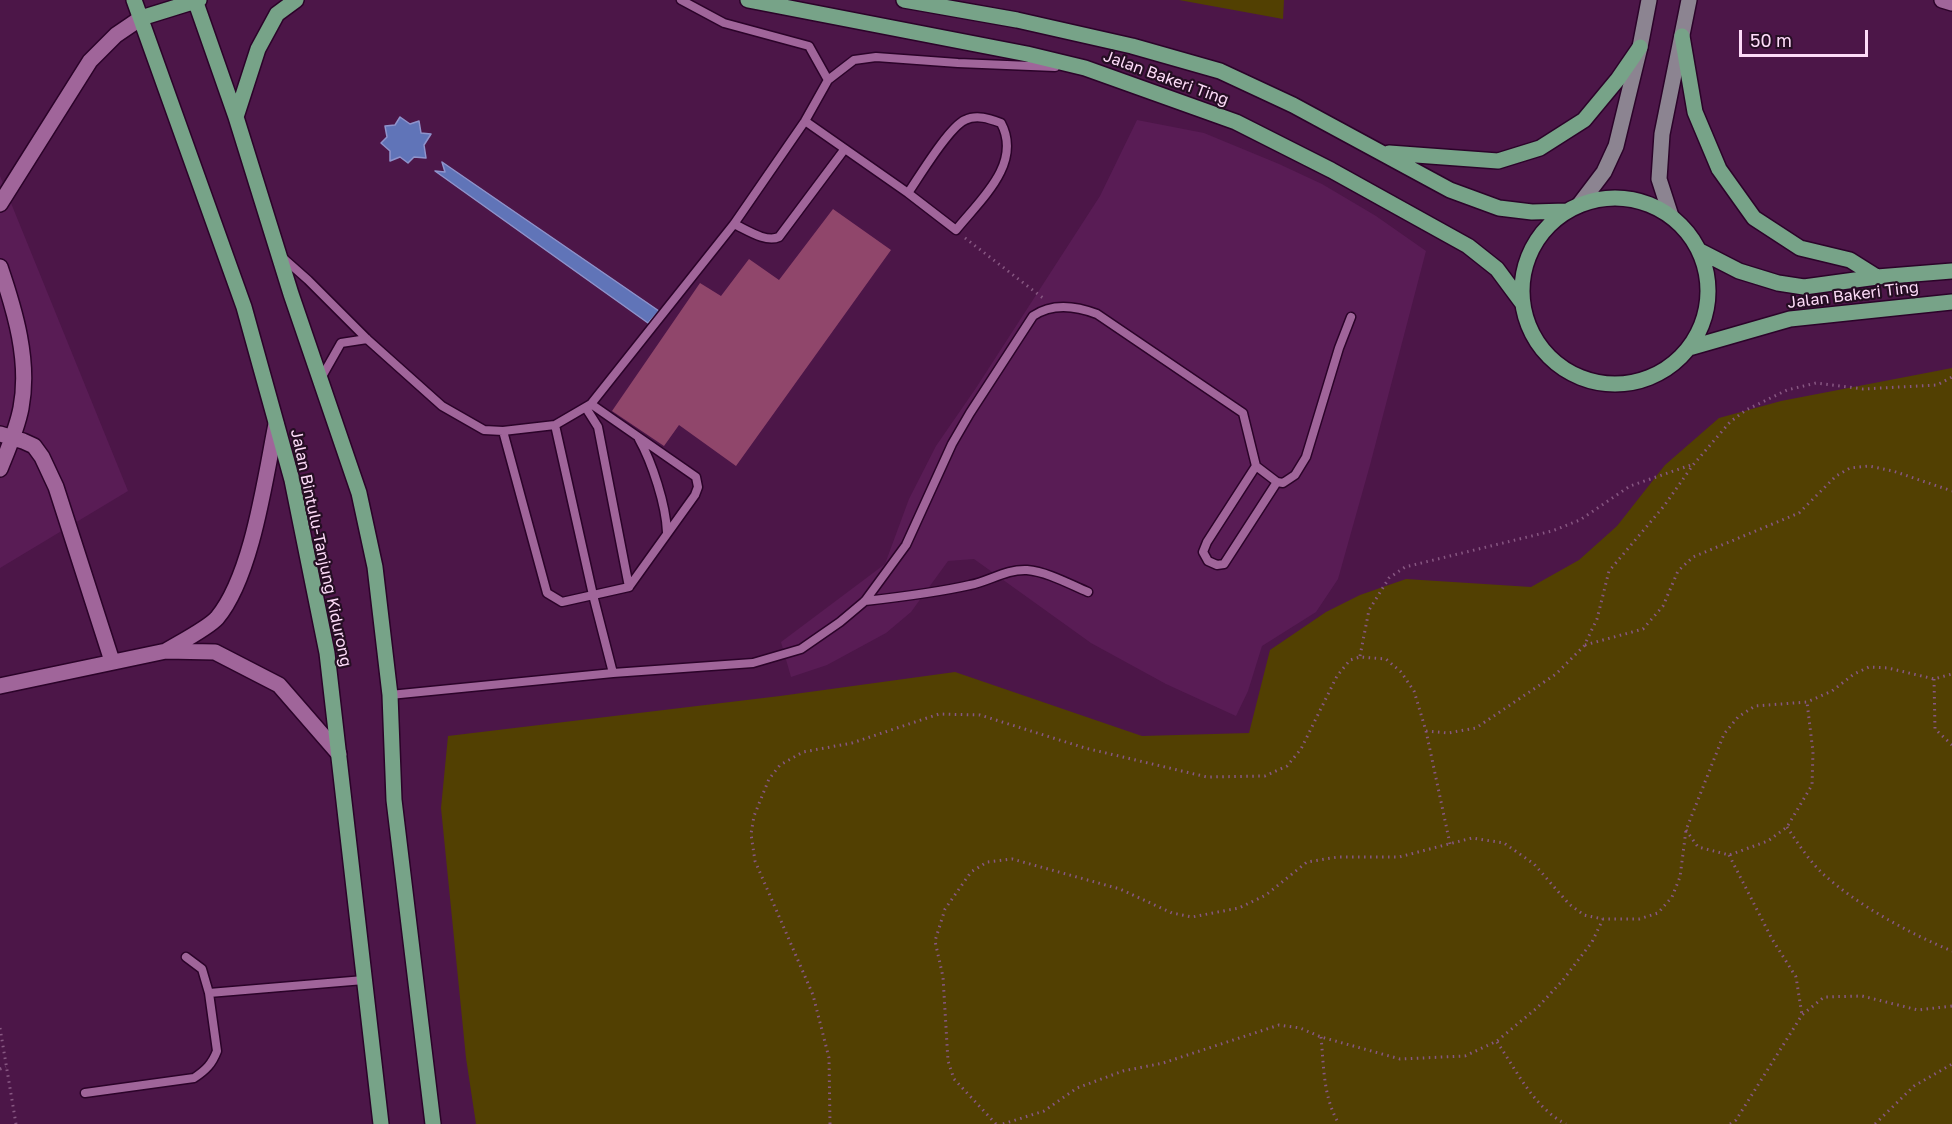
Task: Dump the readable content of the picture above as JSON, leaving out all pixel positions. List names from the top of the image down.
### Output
{
  "streets": {
    "main road": ["Jalan Bakeri Ting", "Jalan Bintulu-Tanjung Kidurong"]
  },
  "scale_bar": "50 m"
}
